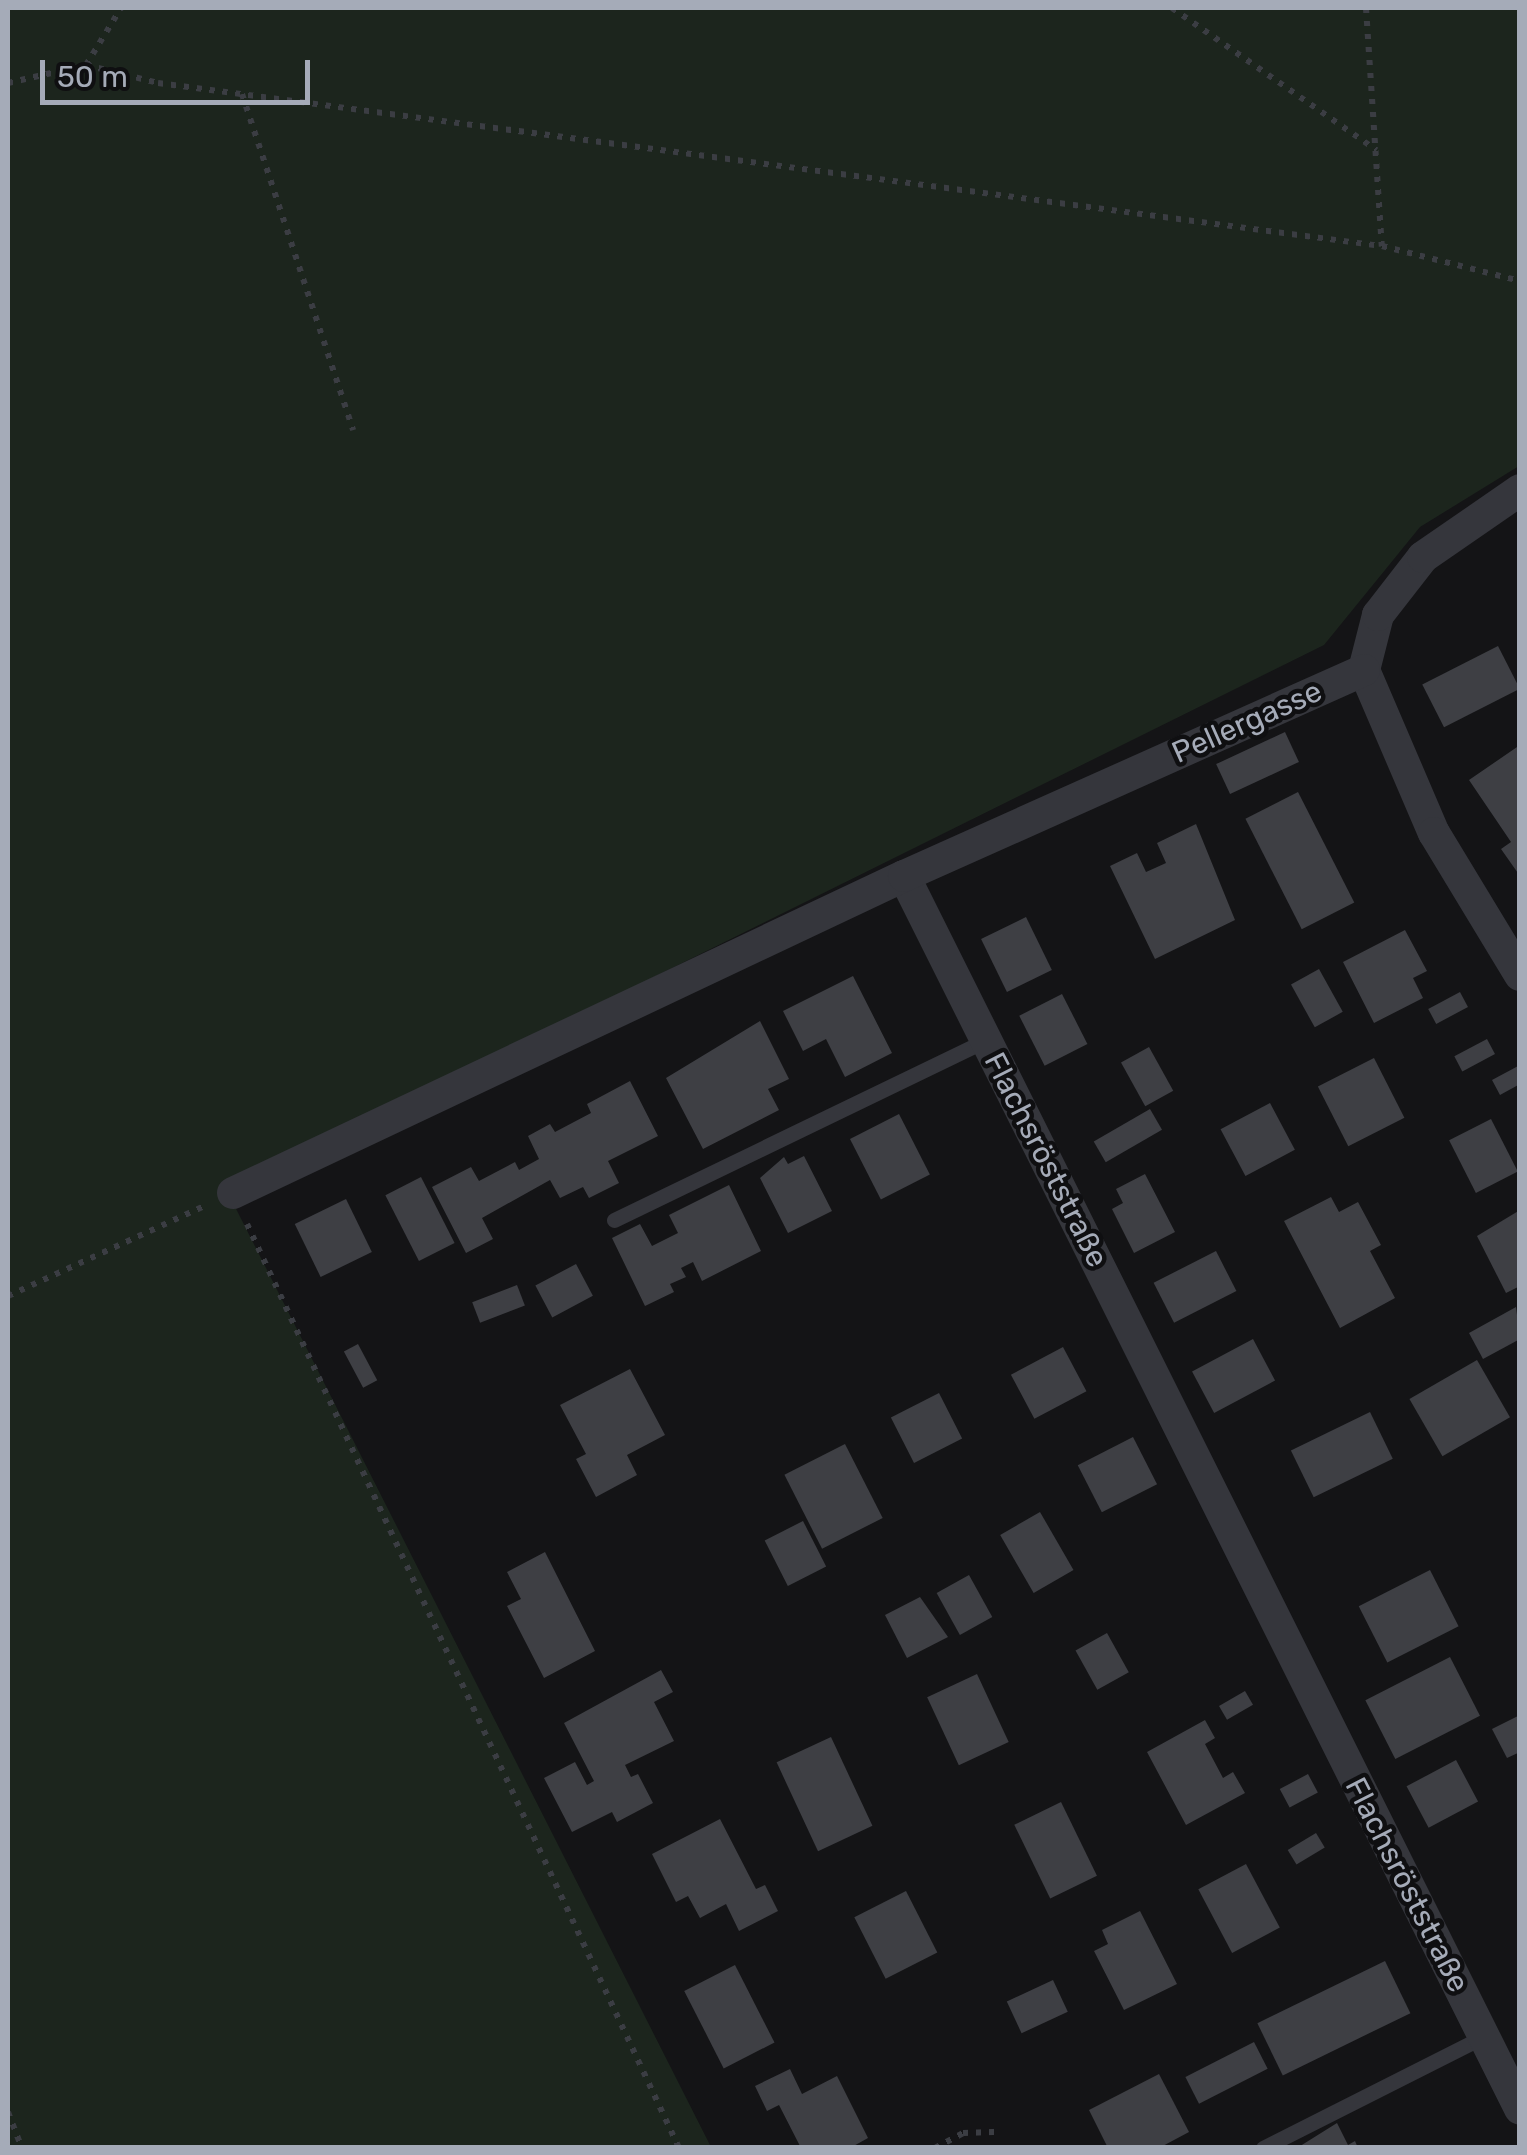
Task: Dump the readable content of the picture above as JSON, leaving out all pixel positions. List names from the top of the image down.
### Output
{
  "streets": {
    "street": ["Pellergasse", "Flachsröststraße"]
  },
  "crossings": [
    ["Pellergasse", "Flachsröststraße"]
  ],
  "scale_bar": "50 m"
}
